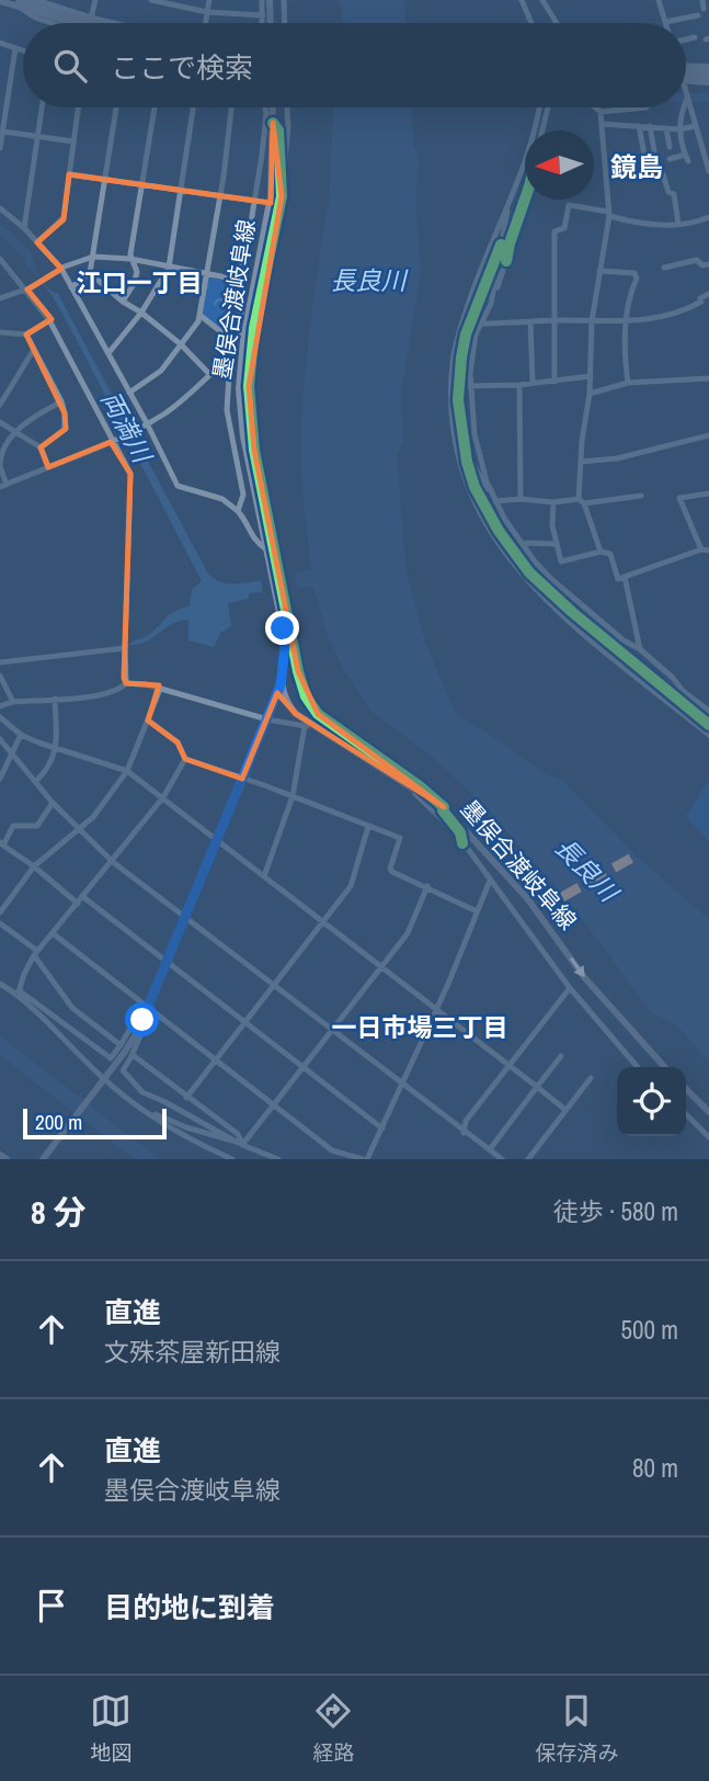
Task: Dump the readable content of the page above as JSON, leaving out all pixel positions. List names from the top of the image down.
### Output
{
  "streets": {
    "main road": ["墨俣合渡岐阜線"]
  },
  "districts": ["鏡島", "江口一丁目", "一日市場三丁目"],
  "water": ["長良川", "両満川"],
  "scale_bar": "200 m",
  "north": "left",
  "page": {
    "search": "ここで検索",
    "scale": "200 m",
    "heading": ["8 分", "徒歩 · 580 m"],
    "list": [
      ["直進", "文殊茶屋新田線", "500 m"],
      ["直進", "墨俣合渡岐阜線", "80 m"],
      "目的地に到着"
    ],
    "nav": ["地図", "経路", "保存済み"]
  }
}
